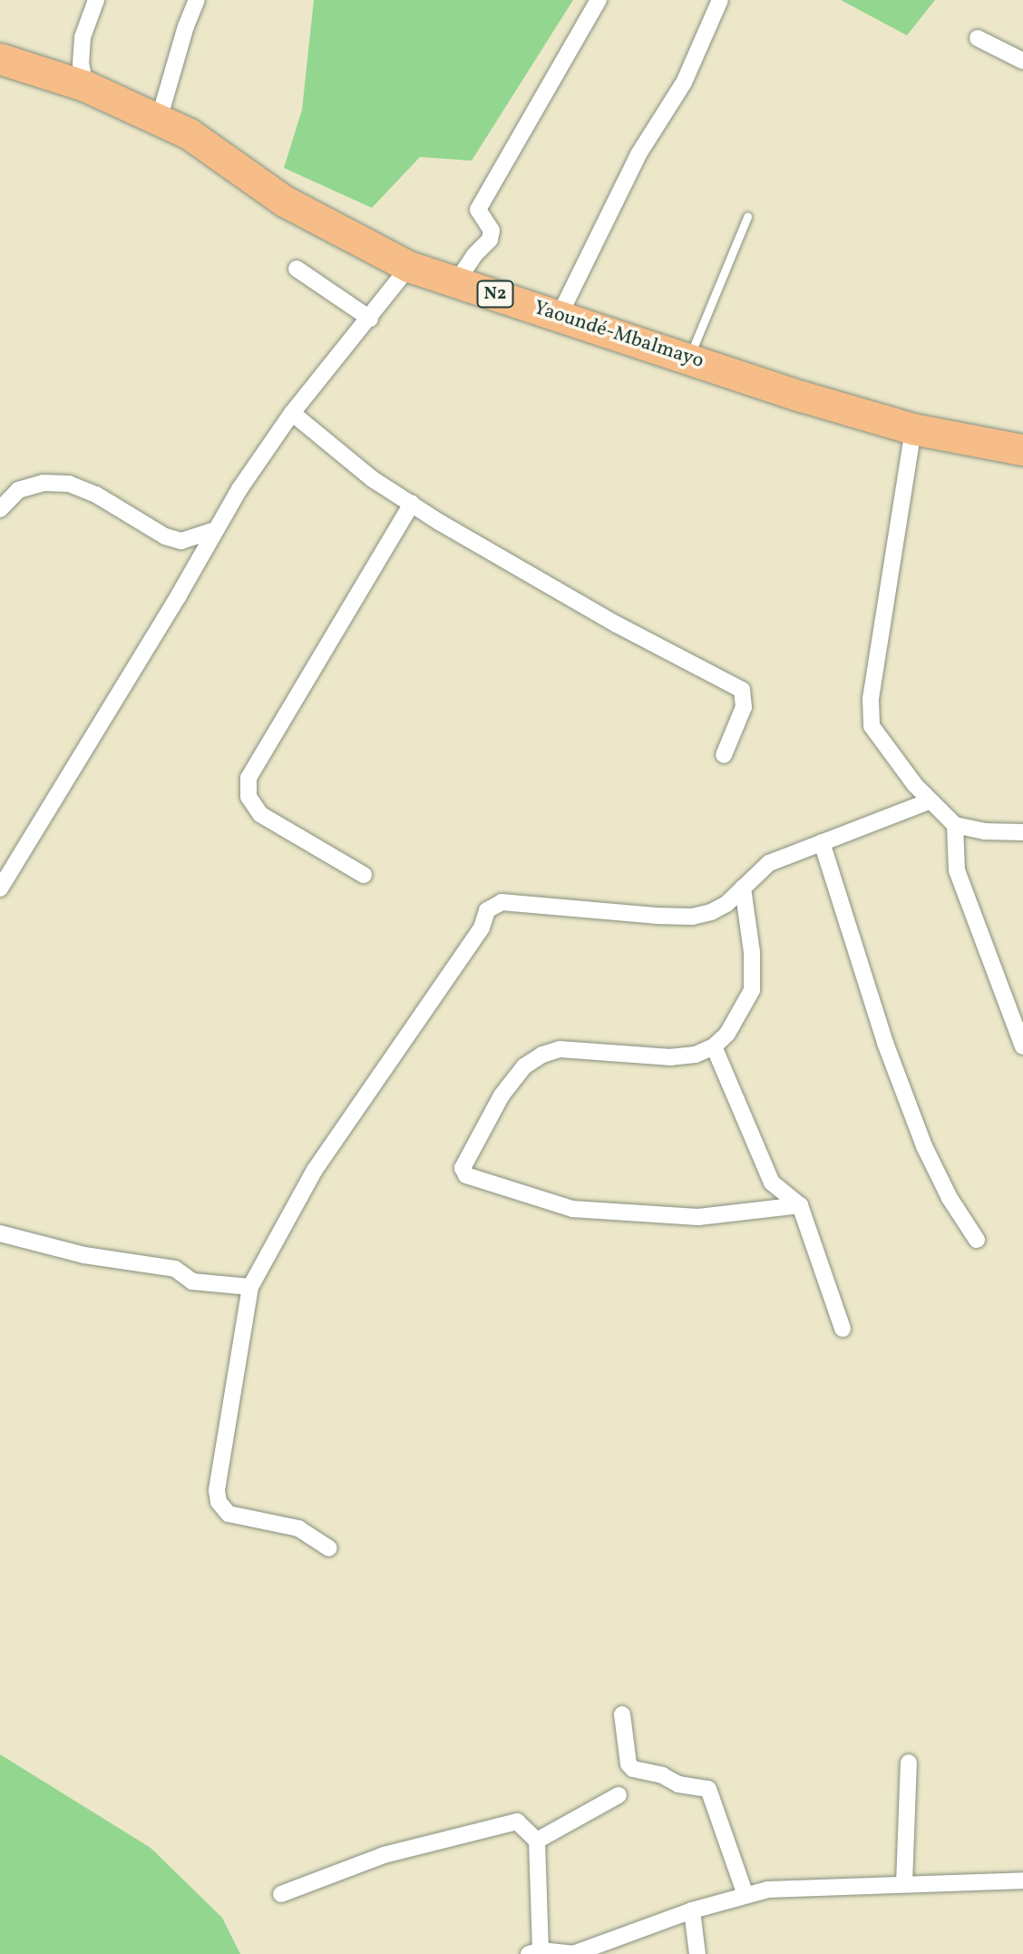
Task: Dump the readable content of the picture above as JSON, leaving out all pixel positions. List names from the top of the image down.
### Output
{
  "streets": {
    "highway": ["N2", "Yaoundé-Mbalmayo"]
  }
}
